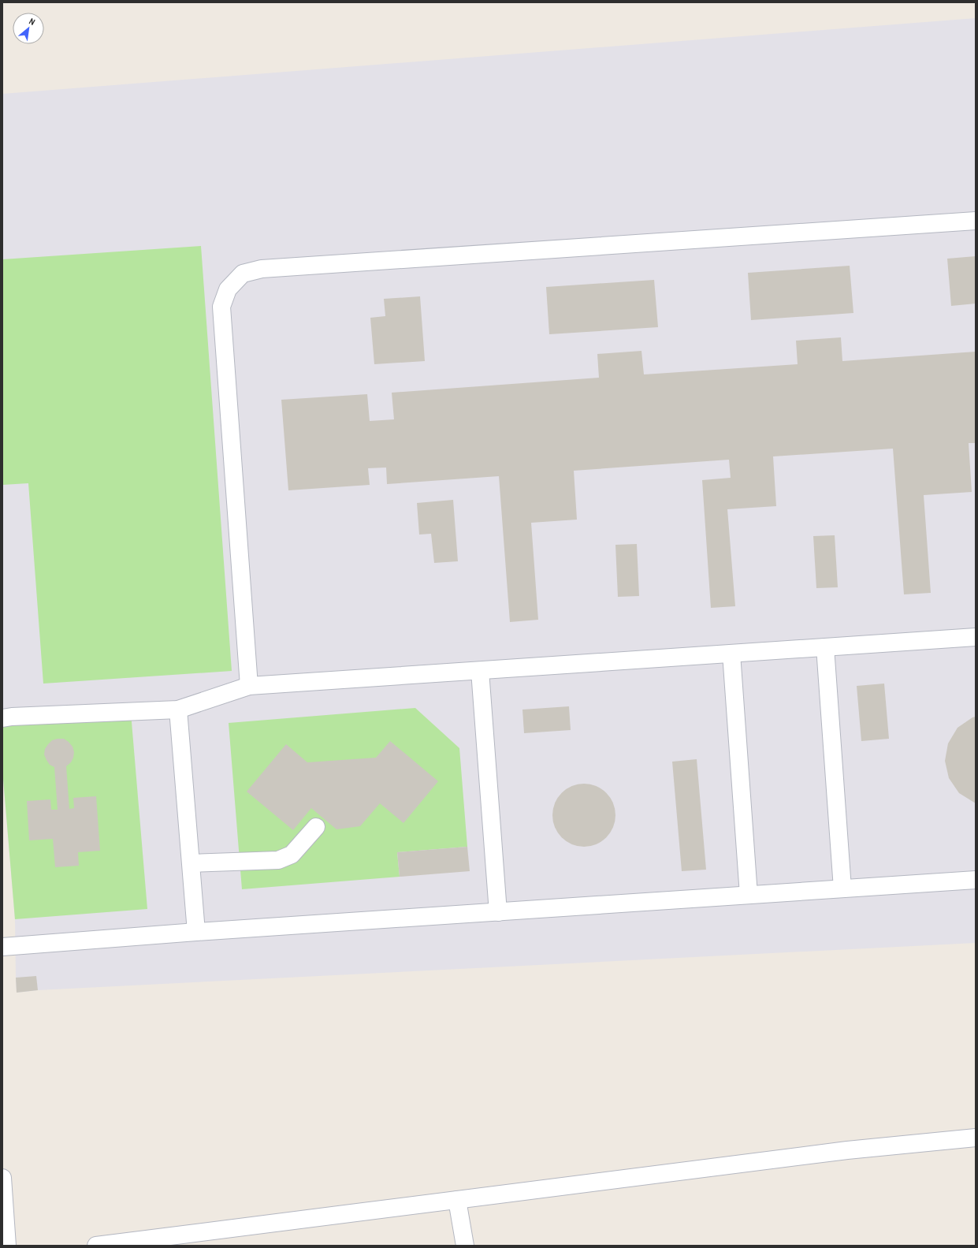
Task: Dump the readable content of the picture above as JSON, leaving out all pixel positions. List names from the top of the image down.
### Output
{
  "north": "top right"
}
